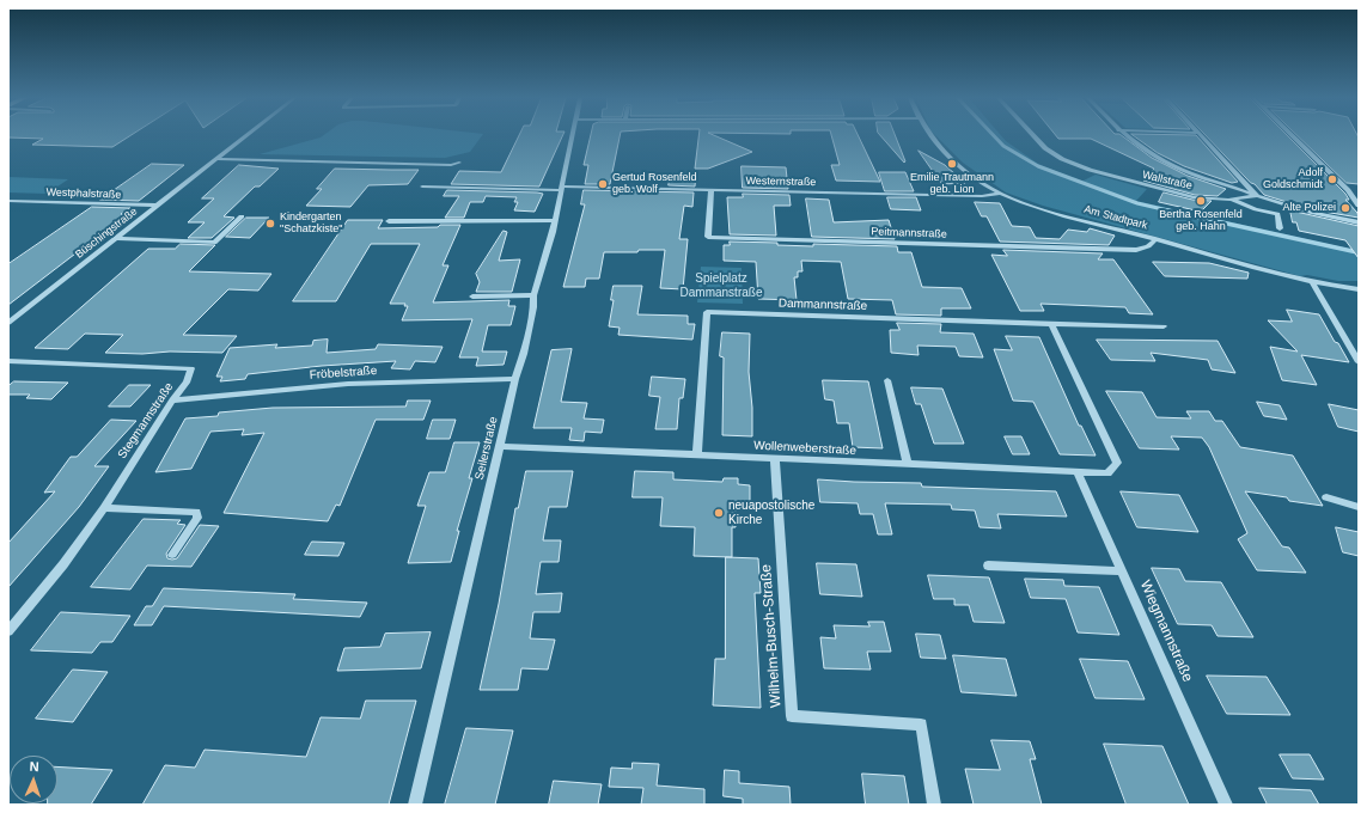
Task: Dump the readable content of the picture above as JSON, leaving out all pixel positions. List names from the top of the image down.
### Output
{
  "streets": {
    "street": [
      "Wallstraße",
      "Westernstraße",
      "Westphalstraße",
      "Am Stadtpark",
      "Büschingstraße",
      "Peitmannstraße",
      "Dammannstraße",
      "Fröbelstraße",
      "Stegmannstraße",
      "Seilerstraße",
      "Wollenweberstraße",
      "Wiegmannstraße",
      "Wilhelm-Busch-Straße"
    ]
  },
  "crossings": [
    ["Westernstraße", "Am Stadtpark"],
    ["Westernstraße", "Peitmannstraße"],
    ["Westernstraße", "Seilerstraße"],
    ["Westphalstraße", "Büschingstraße"],
    ["Am Stadtpark", "Peitmannstraße"],
    ["Dammannstraße", "Wollenweberstraße"],
    ["Fröbelstraße", "Stegmannstraße"],
    ["Fröbelstraße", "Seilerstraße"],
    ["Seilerstraße", "Wollenweberstraße"],
    ["Wollenweberstraße", "Wiegmannstraße"],
    ["Wollenweberstraße", "Wilhelm-Busch-Straße"]
  ],
  "parks": ["Spielplatz Dammanstraße"],
  "places": [
    "Emilie Trautmann geb. Lion",
    "Adolf Goldschmidt",
    "Gertud Rosenfeld geb. Wolf",
    "Bertha Rosenfeld geb. Hahn",
    "Alte Polizei",
    "Kindergarten \"Schatzkiste\"",
    "neuapostolische Kirche"
  ],
  "north": "top"
}
